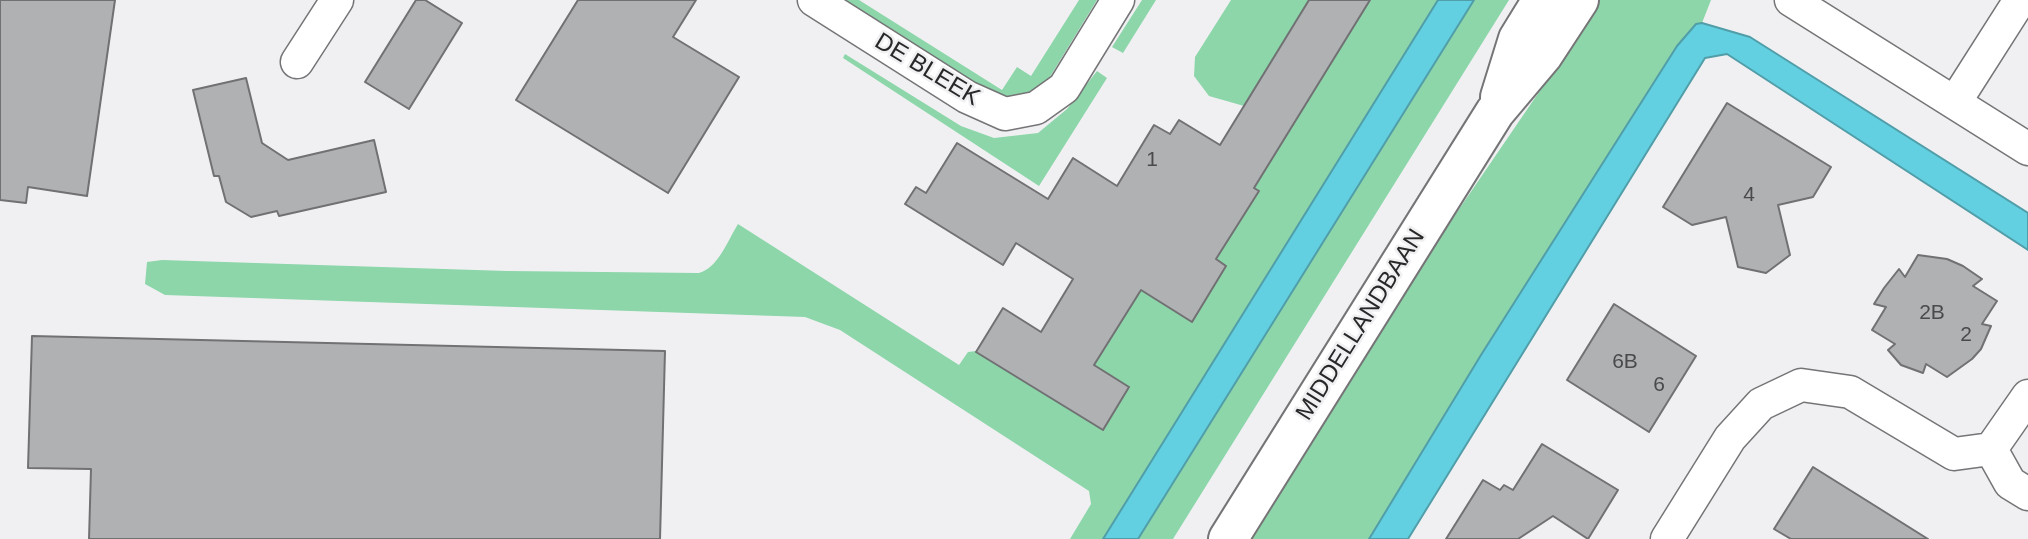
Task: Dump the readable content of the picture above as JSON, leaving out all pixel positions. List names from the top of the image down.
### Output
{
  "streets": {
    "main road": ["MIDDELLANDBAAN"],
    "street": ["DE BLEEK"]
  },
  "house_numbers": [
    "1",
    "4",
    "2B",
    "2",
    "6B",
    "6"
  ]
}
